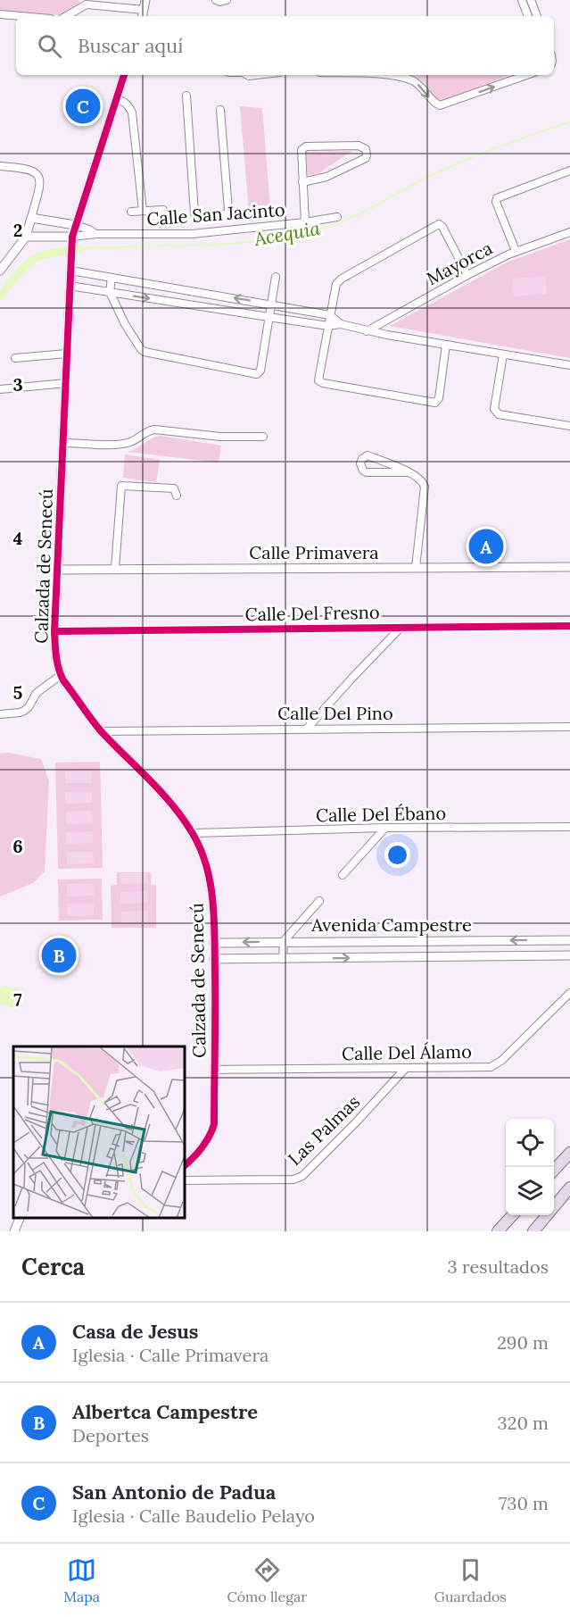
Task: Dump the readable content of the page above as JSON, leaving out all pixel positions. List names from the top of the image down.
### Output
{
  "streets": {
    "street": [
      "Calle San Jacinto",
      "Mayorca",
      "Calle Primavera",
      "Calzada de Senecú",
      "Calle Del Fresno",
      "Calle Del Pino",
      "Calle Del Ébano",
      "Avenida Campestre",
      "Calle Del Álamo",
      "Las Palmas"
    ]
  },
  "crossings": [
    ["Calle San Jacinto", "Calzada de Senecú"],
    ["Calle Primavera", "Calzada de Senecú"],
    ["Calzada de Senecú", "Calle Del Fresno"],
    ["Calzada de Senecú", "Calle Del Pino"],
    ["Calzada de Senecú", "Calle Del Ébano"],
    ["Calzada de Senecú", "Avenida Campestre"],
    ["Calzada de Senecú", "Calle Del Álamo"],
    ["Calle Del Álamo", "Las Palmas"]
  ],
  "water": ["Acequia"],
  "page": {
    "search": "Buscar aquí",
    "pins": ["C", "A", "B"],
    "heading": ["Cerca", "3 resultados"],
    "list": [
      {
        "mark": "A",
        "name": "Casa de Jesus",
        "note": "Iglesia · Calle Primavera",
        "value": "290 m"
      },
      {
        "mark": "B",
        "name": "Albertca Campestre",
        "note": "Deportes",
        "value": "320 m"
      },
      {
        "mark": "C",
        "name": "San Antonio de Padua",
        "note": "Iglesia · Calle Baudelio Pelayo",
        "value": "730 m"
      }
    ],
    "nav": ["Mapa", "Cómo llegar", "Guardados"]
  },
  "grid": {
    "rows": [
      "2",
      "3",
      "4",
      "5",
      "6",
      "7"
    ]
  }
}
